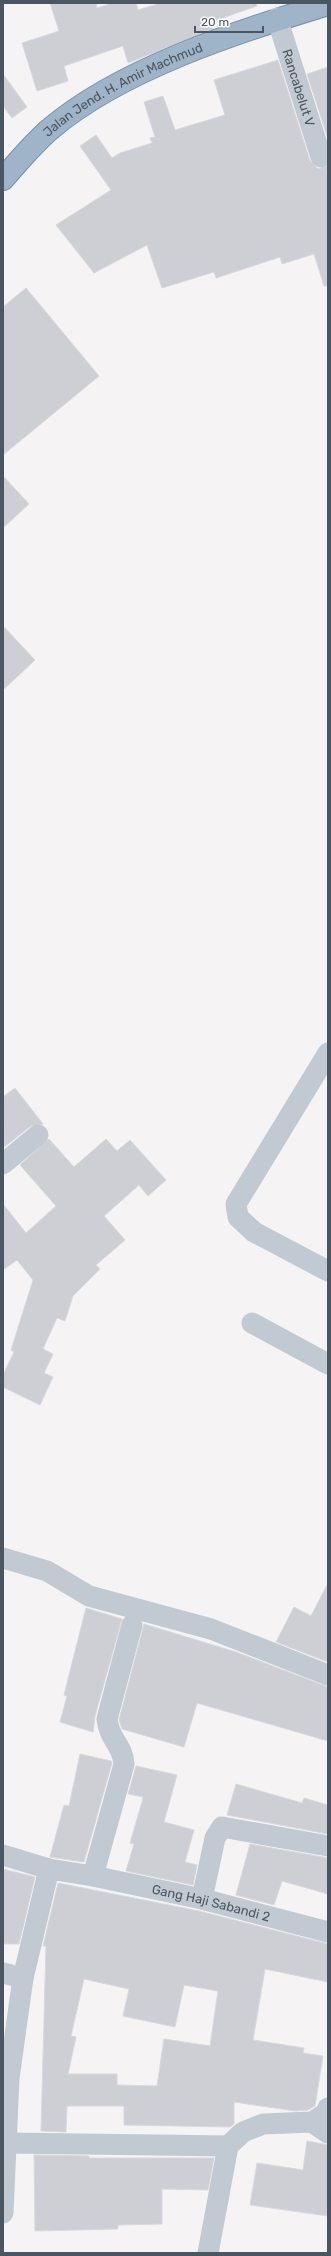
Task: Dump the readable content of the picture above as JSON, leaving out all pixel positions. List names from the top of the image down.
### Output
{
  "streets": {
    "highway": ["Jalan Jend. H. Amir Machmud"],
    "street": ["Rancabelut V", "Gang Haji Sabandi 2"]
  },
  "crossings": [
    ["Rancabelut V", "Jalan Jend. H. Amir Machmud"]
  ],
  "scale_bar": "20 m"
}
